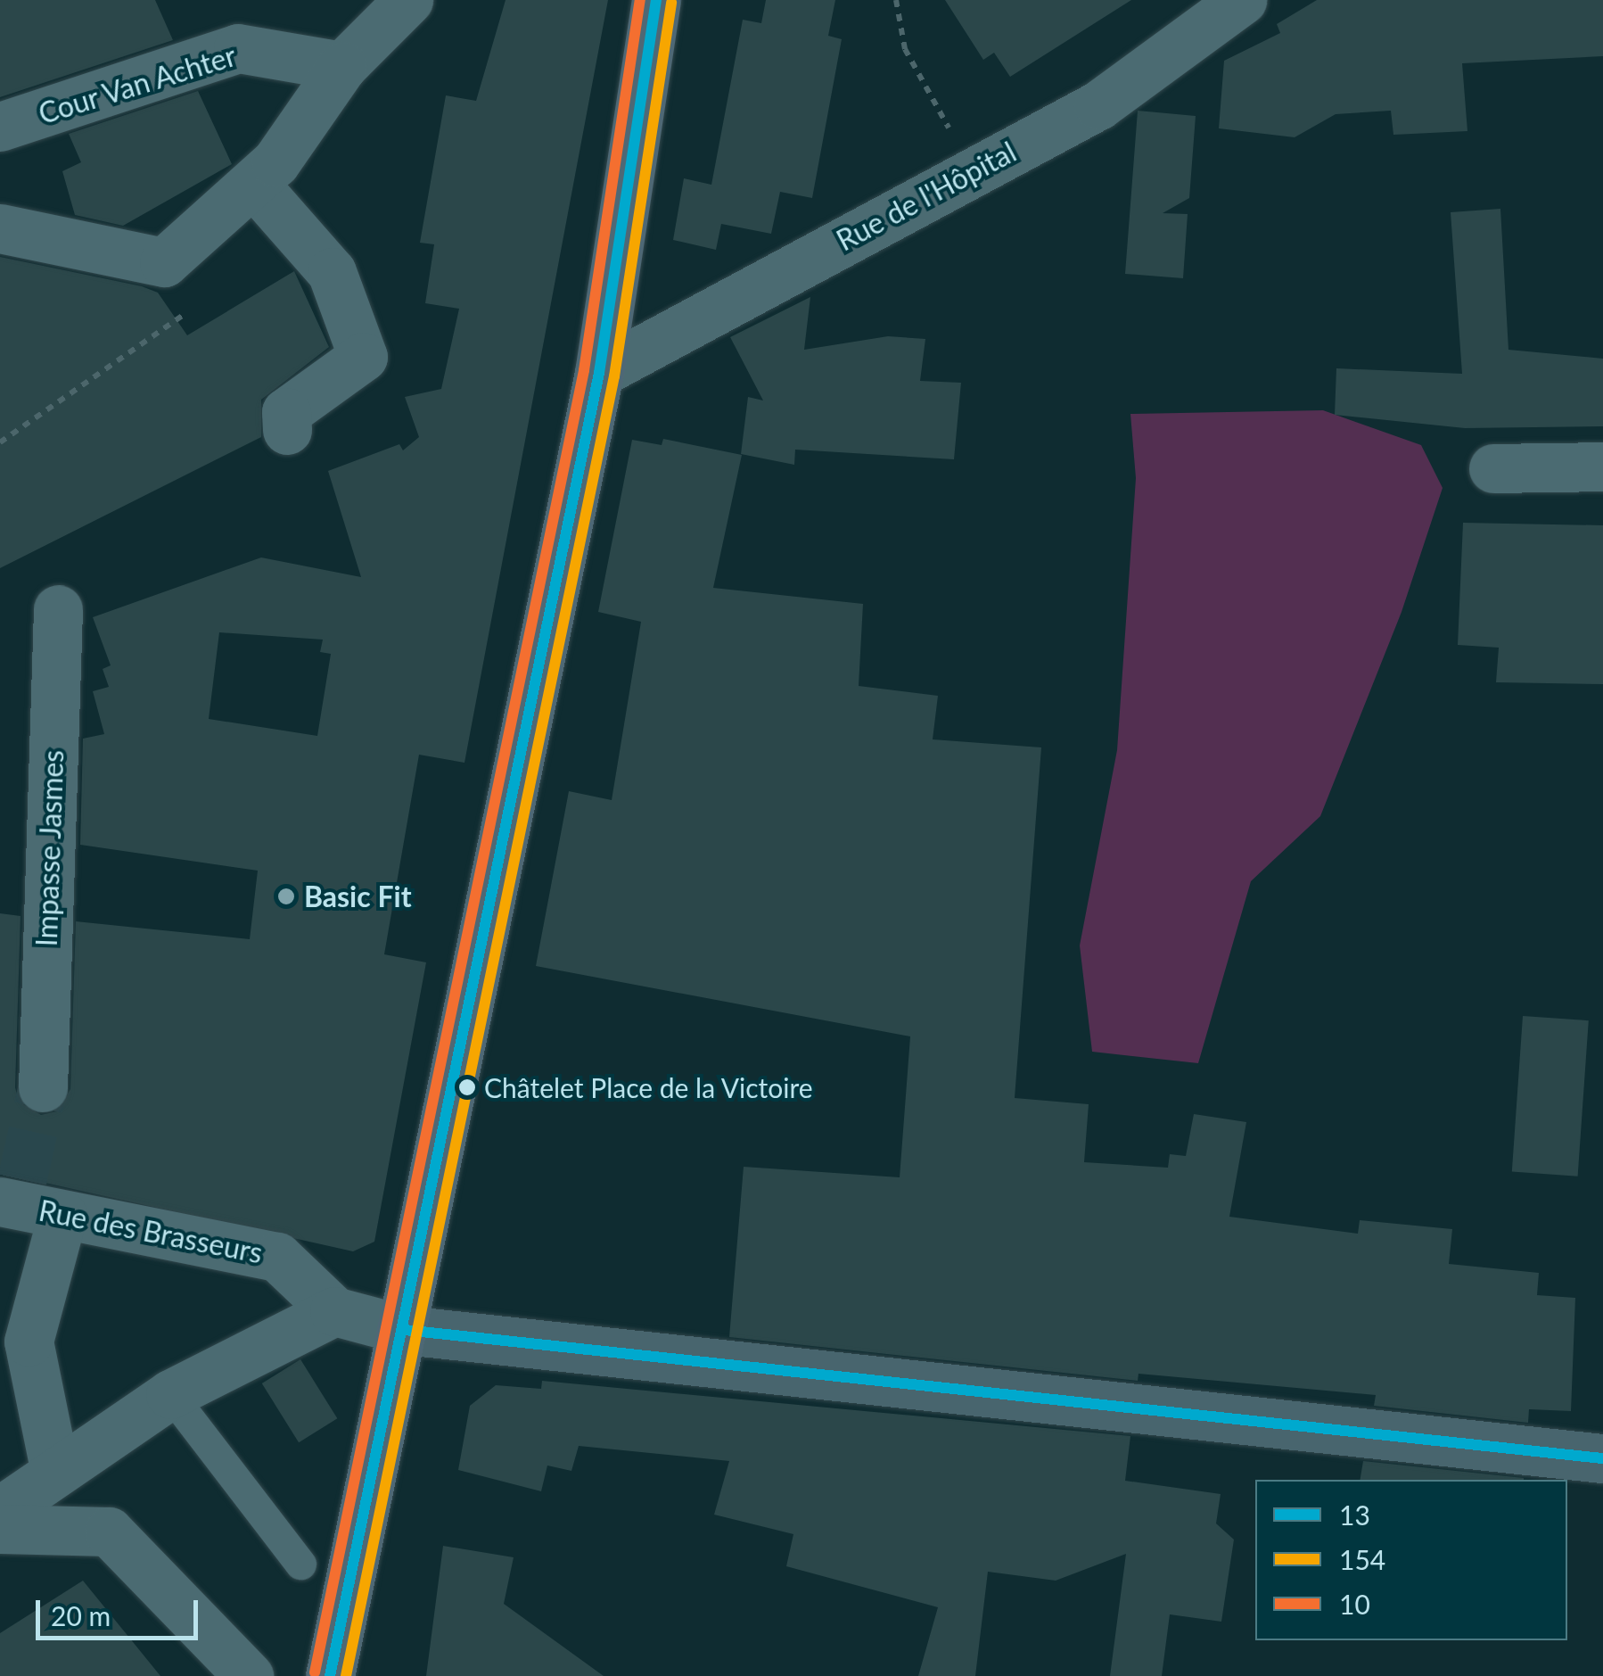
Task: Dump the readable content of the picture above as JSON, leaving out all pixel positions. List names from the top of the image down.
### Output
{
  "streets": {
    "street": [
      "Cour Van Achter",
      "Rue de l'Hôpital",
      "Impasse Jasmes",
      "Rue des Brasseurs"
    ]
  },
  "places": ["Basic Fit", "Châtelet Place de la Victoire"],
  "lines": ["transit line 13", "transit line 10", "transit line 154"],
  "legend": ["13", "154", "10"],
  "scale_bar": "20 m"
}
